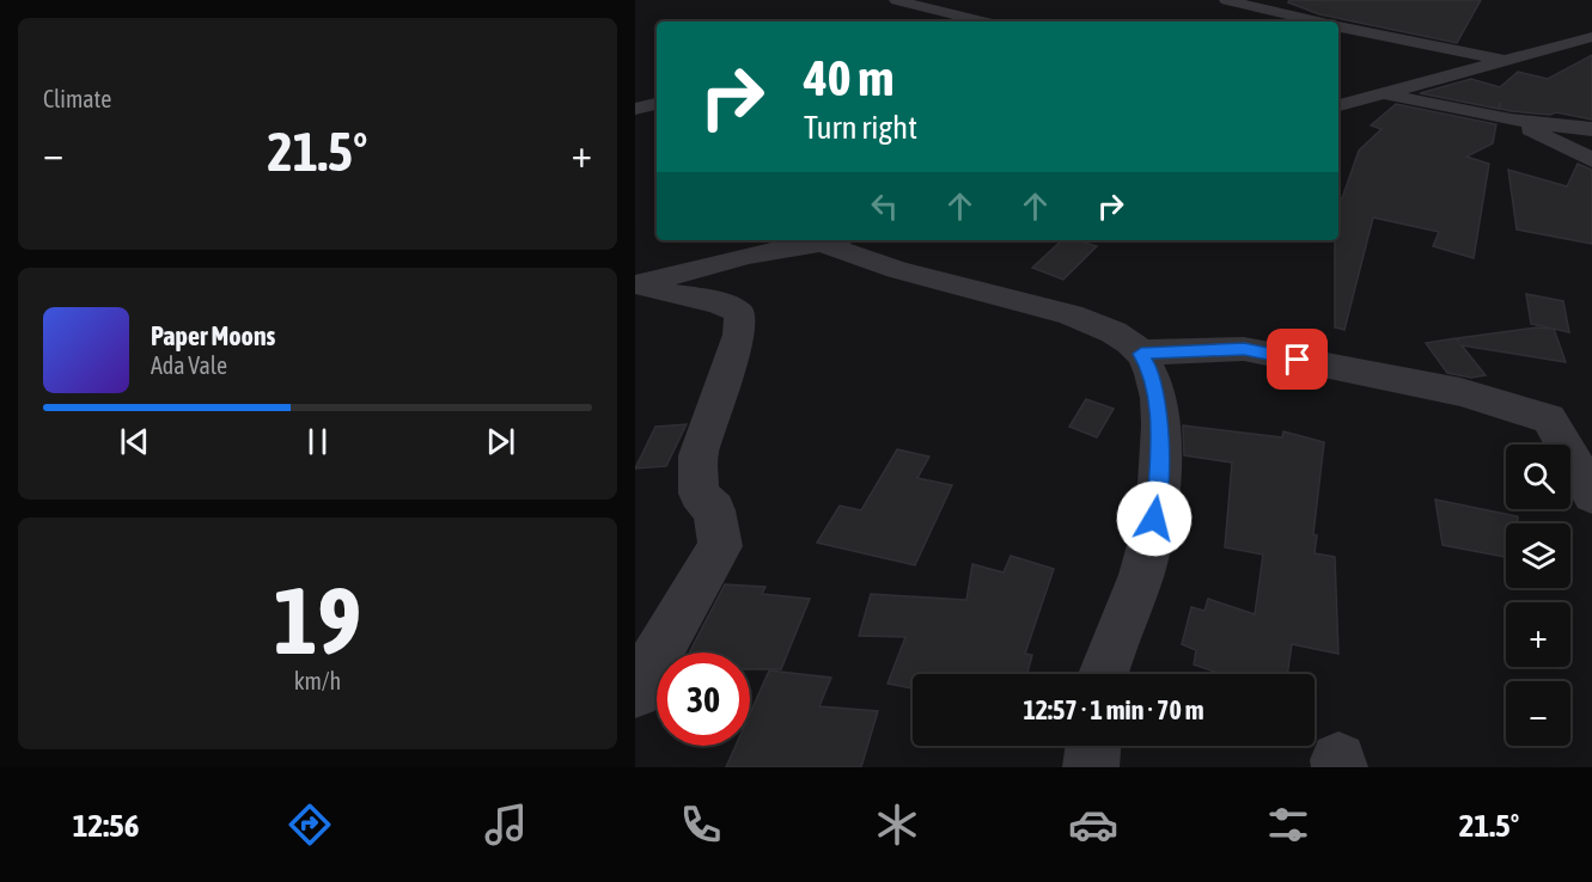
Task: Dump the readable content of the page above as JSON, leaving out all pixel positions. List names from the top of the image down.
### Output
{
  "page": {
    "tile": [
      "Climate",
      ["19", "km/h"]
    ],
    "turn": ["40 m", "Turn right"],
    "heat": ["−", "21.5°", "+"],
    "song": ["Paper Moons", "Ada Vale"],
    "map_buttons": ["+", "−"],
    "limit": "30",
    "trip": "12:57 · 1 min · 70 m",
    "tabs": ["12:56", "21.5°"]
  }
}
